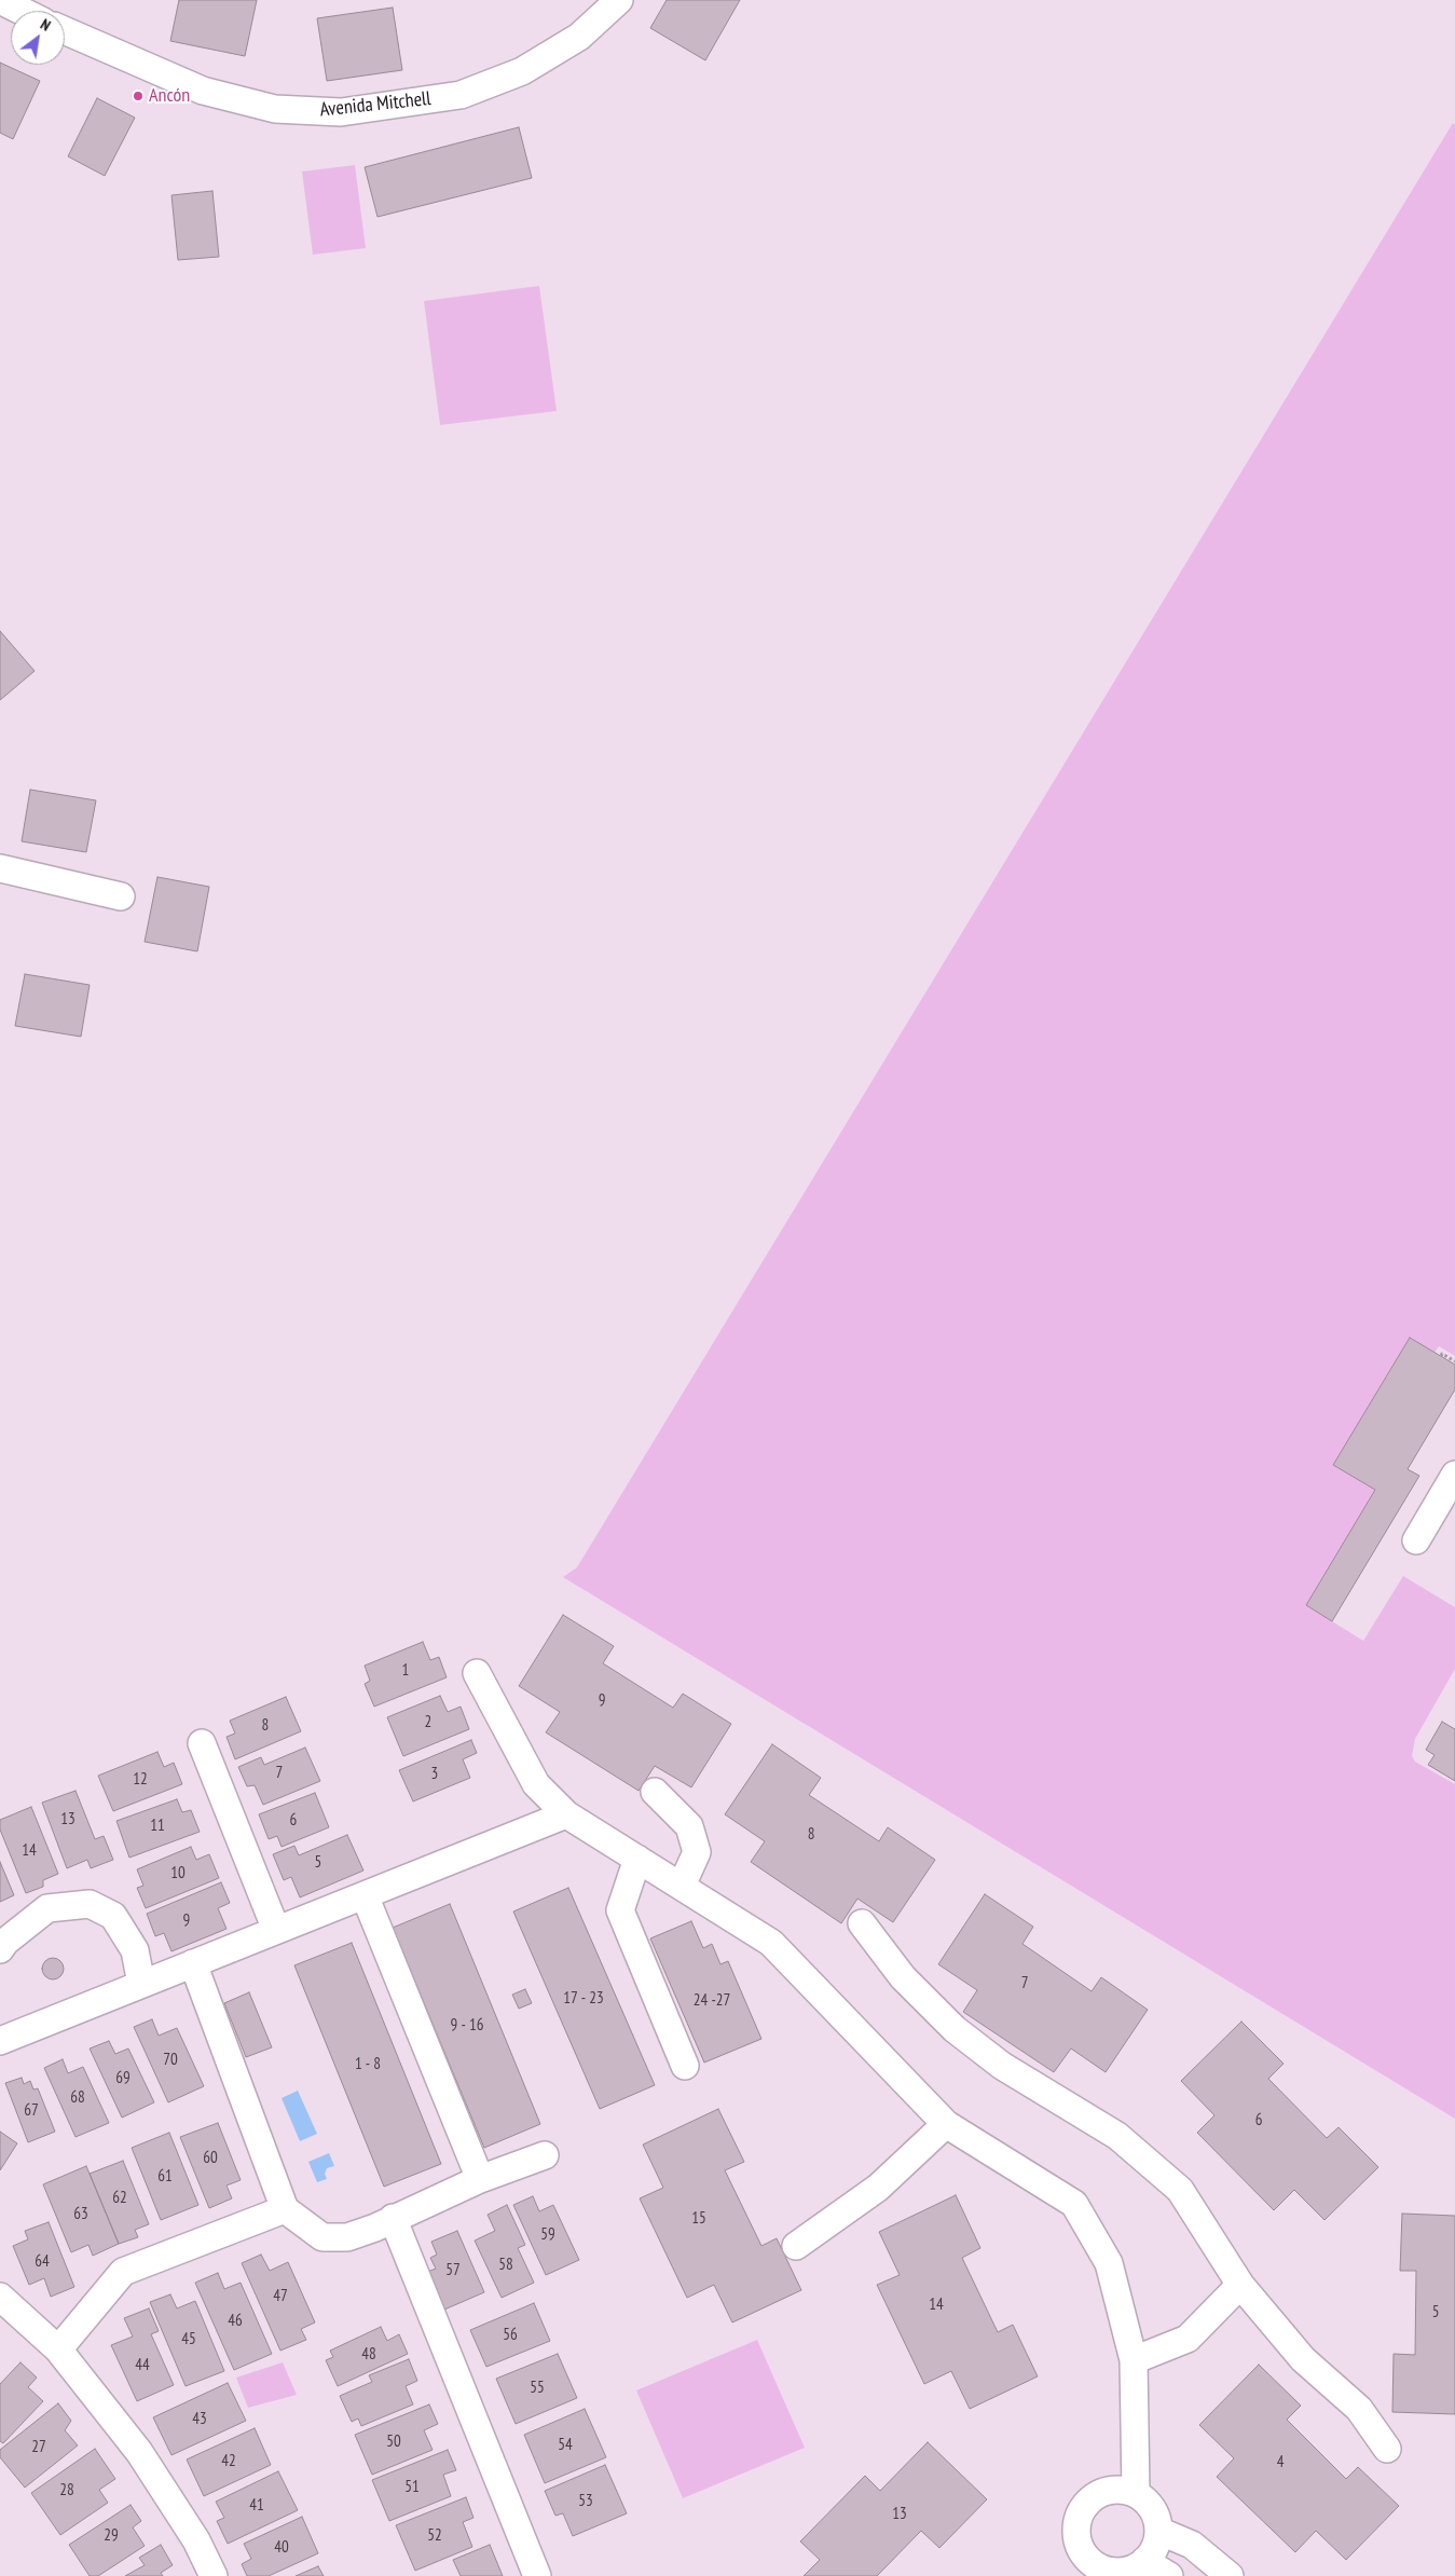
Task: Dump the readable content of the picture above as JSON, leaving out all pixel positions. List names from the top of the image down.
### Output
{
  "streets": {
    "street": ["Avenida Mitchell"]
  },
  "places": ["Ancón"],
  "house_numbers": [
    "1",
    "9",
    "2",
    "8",
    "7",
    "3",
    "12",
    "13",
    "6",
    "11",
    "8",
    "14",
    "5",
    "10",
    "9",
    "7",
    "17 - 23",
    "24 -27",
    "9 - 16",
    "70",
    "1 - 8",
    "69",
    "68",
    "67",
    "6",
    "60",
    "61",
    "62",
    "63",
    "15",
    "59",
    "64",
    "58",
    "57",
    "47",
    "14",
    "5",
    "46",
    "56",
    "45",
    "48",
    "44",
    "55",
    "43",
    "50",
    "54",
    "27",
    "42",
    "4",
    "51",
    "28",
    "53",
    "41",
    "13",
    "29",
    "52",
    "40"
  ],
  "north": "top right"
}
